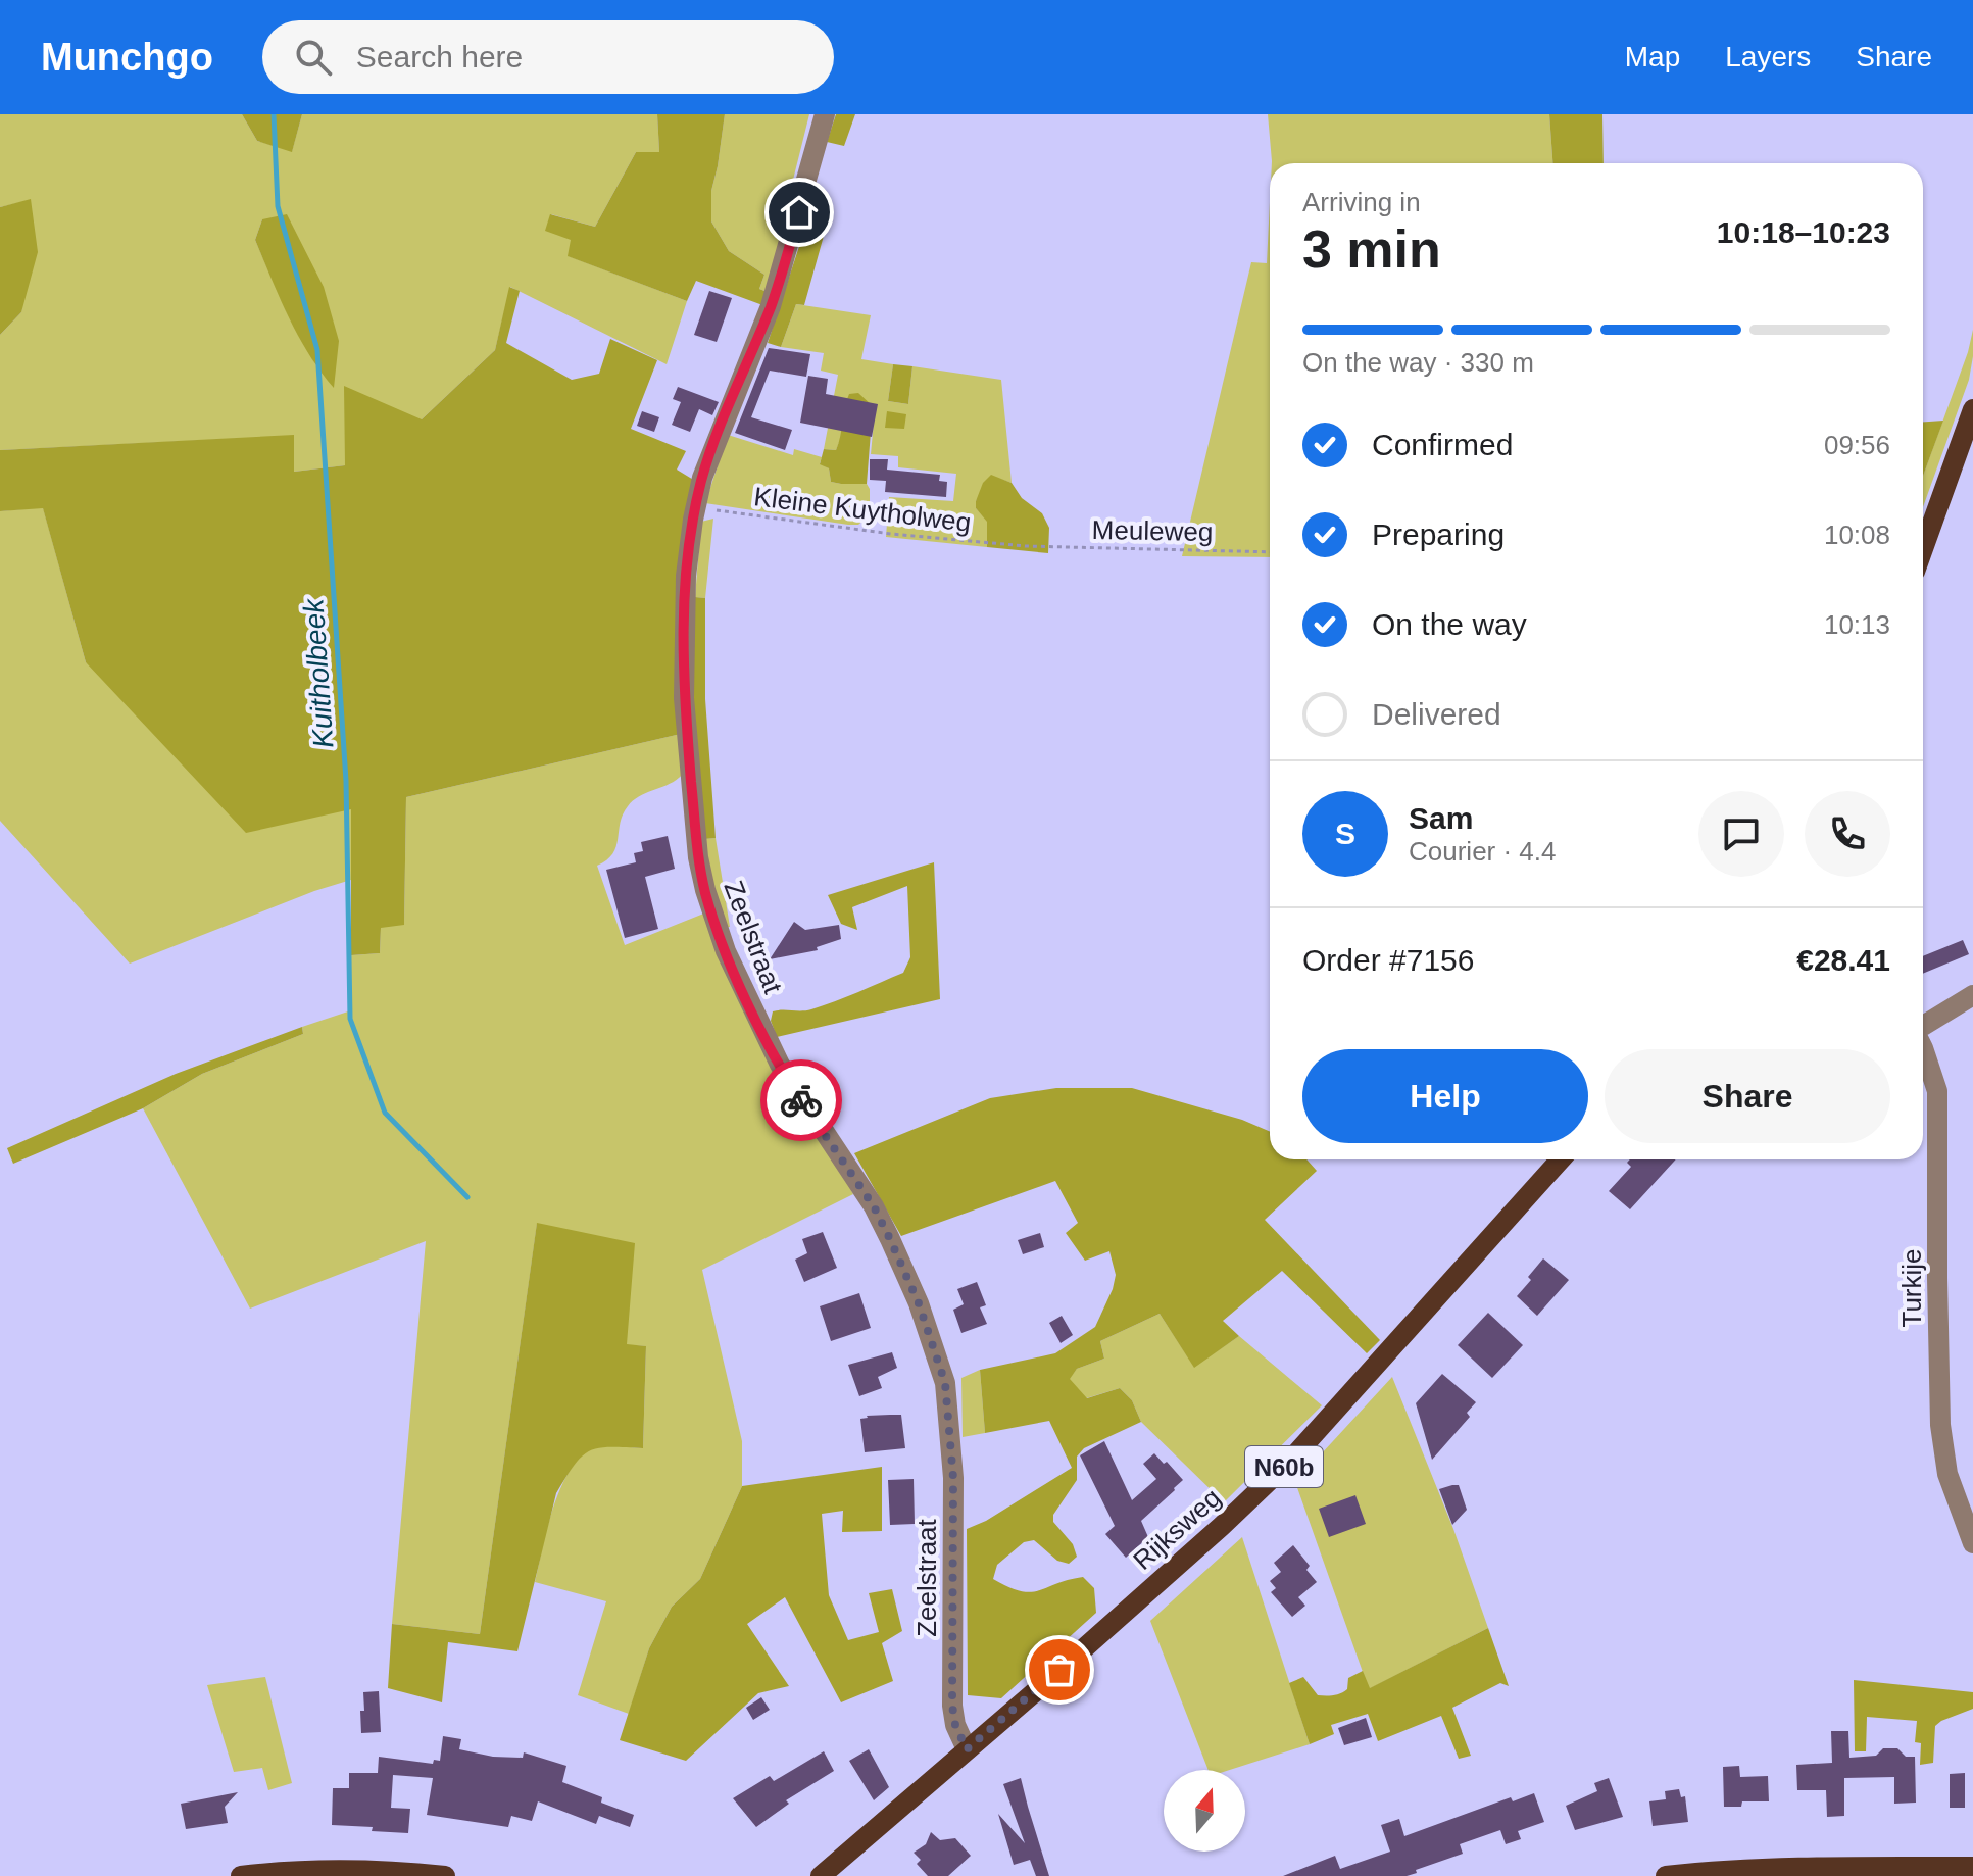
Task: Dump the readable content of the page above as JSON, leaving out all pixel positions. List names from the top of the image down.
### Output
{
  "streets": {
    "main road": ["N60b", "Rijksweg"],
    "street": ["Zeelstraat", "Turkije"],
    "path": ["Kleine Kuytholweg", "Meuleweg"]
  },
  "crossings": [
    ["Kleine Kuytholweg", "Meuleweg"],
    ["Kleine Kuytholweg", "Zeelstraat"],
    ["Zeelstraat", "Rijksweg"]
  ],
  "water": ["Kuitholbeek"],
  "north": "top",
  "page": {
    "header": "Munchgo",
    "search": "Search here",
    "nav": ["Map", "Layers", "Share"],
    "heading": ["3 min", "Arriving in", "10:18–10:23"],
    "panel": [
      "Sam",
      "Courier · 4.4",
      "Order #7156",
      "€28.41"
    ],
    "bar": "On the way · 330 m",
    "list": [
      ["Confirmed", "09:56"],
      ["Preparing", "10:08"],
      ["On the way", "10:13"],
      "Delivered"
    ],
    "round": "S",
    "buttons": ["Help", "Share"]
  }
}
